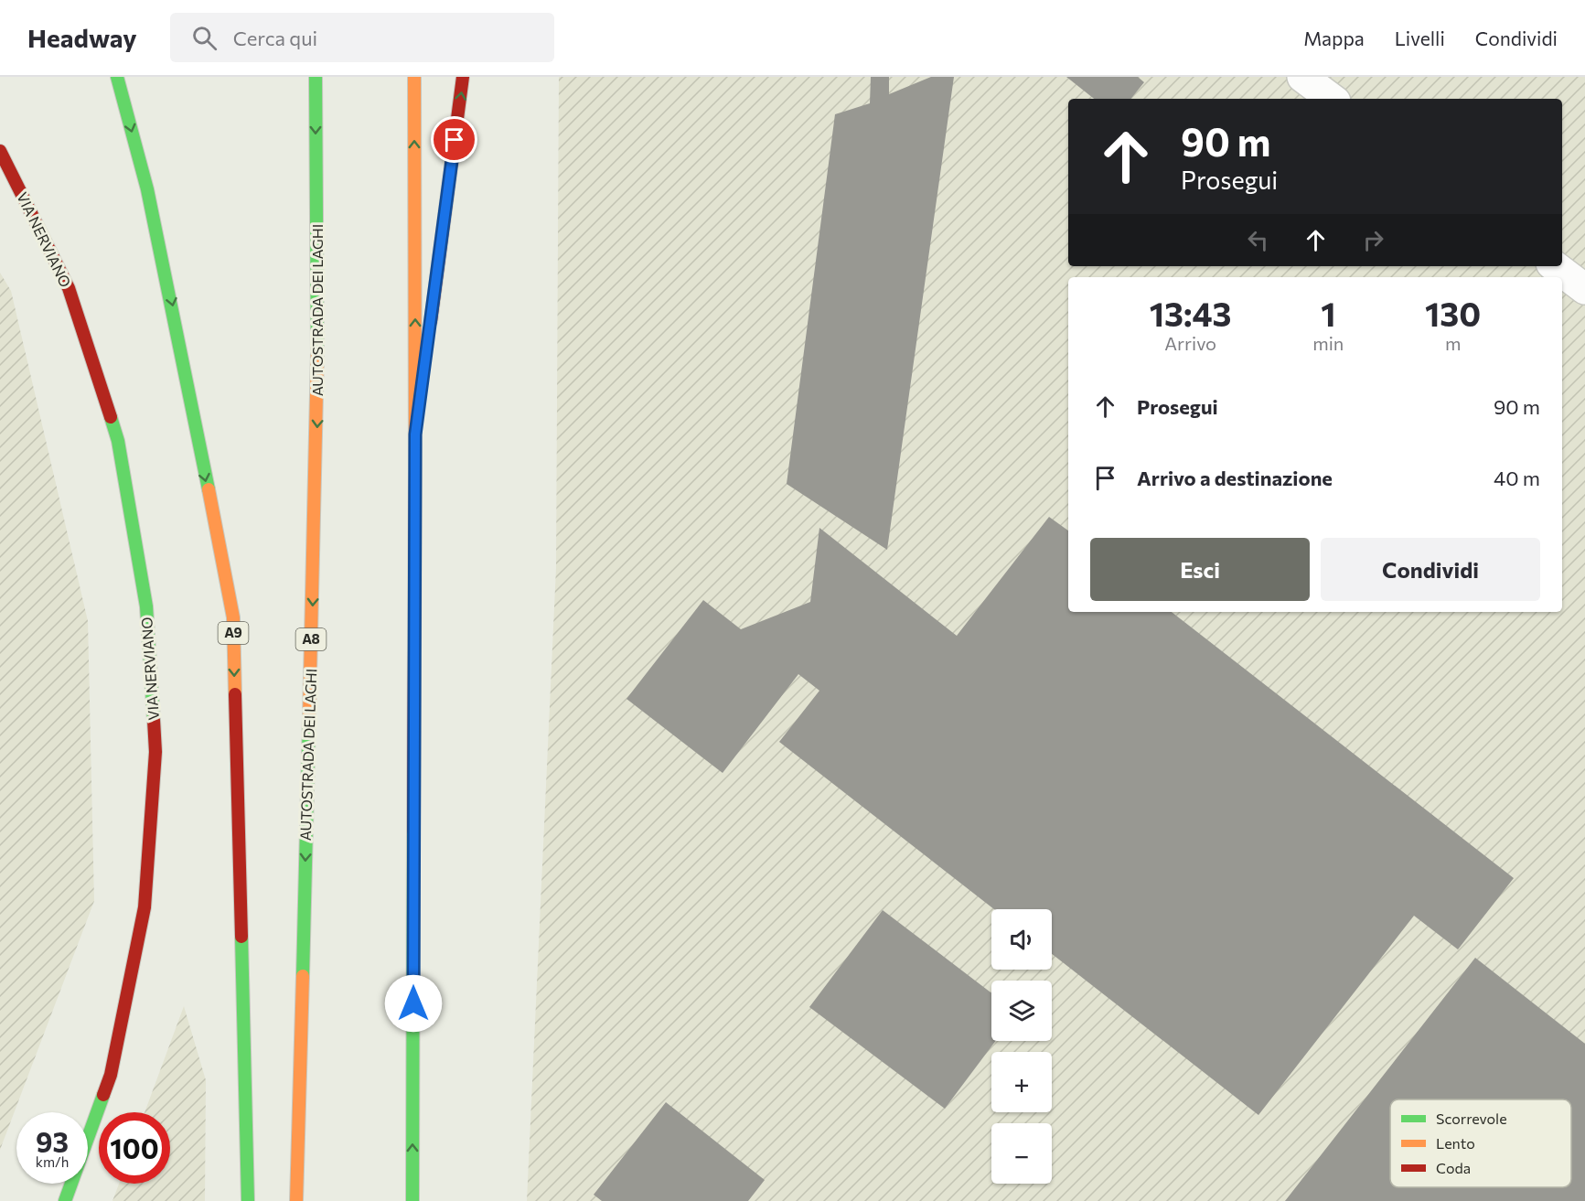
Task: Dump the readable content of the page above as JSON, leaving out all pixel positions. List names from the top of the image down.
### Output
{
  "streets": {
    "main road": [
      "VIA NERVIANO",
      "AUTOSTRADA DEI LAGHI",
      "A9",
      "A8"
    ]
  },
  "legend": ["Scorrevole", "Lento", "Coda"],
  "page": {
    "header": "Headway",
    "search": "Cerca qui",
    "nav": ["Mappa", "Livelli", "Condividi"],
    "turn": ["90 m", "Prosegui"],
    "eta": [
      "13:43",
      "Arrivo",
      "1",
      "min",
      "130",
      "m"
    ],
    "list": [
      {
        "name": "Prosegui",
        "value": "90 m"
      },
      {
        "name": "Arrivo a destinazione",
        "value": "40 m"
      }
    ],
    "buttons": ["Esci", "Condividi"],
    "map_buttons": ["+", "−"],
    "speed": "93 km/h",
    "limit": "100"
  }
}
